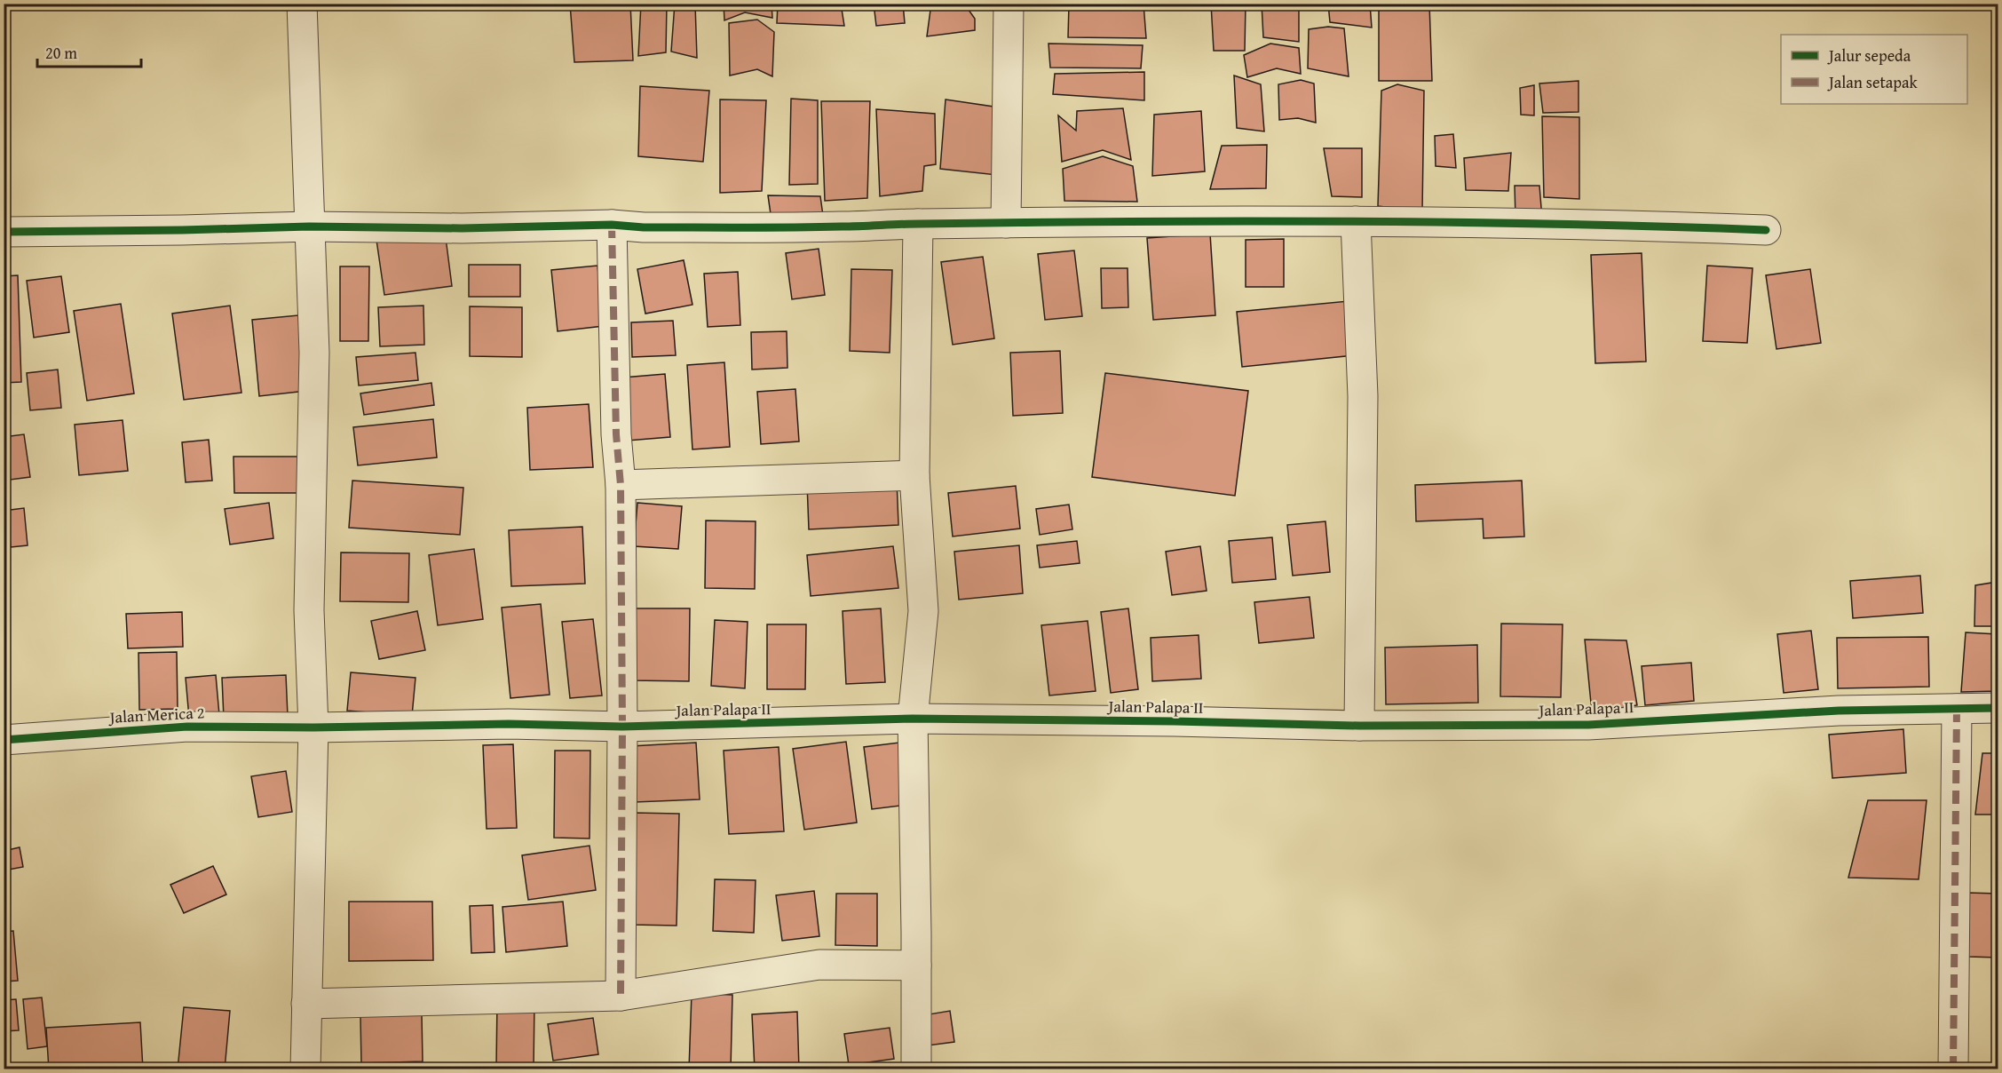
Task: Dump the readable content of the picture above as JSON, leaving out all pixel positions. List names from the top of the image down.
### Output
{
  "streets": {
    "street": ["Jalan Palapa II", "Jalan Merica 2"]
  },
  "crossings": [
    ["Jalan Palapa II", "Jalan Merica 2"]
  ],
  "legend": ["Jalur sepeda", "Jalan setapak"],
  "scale_bar": "20 m"
}
